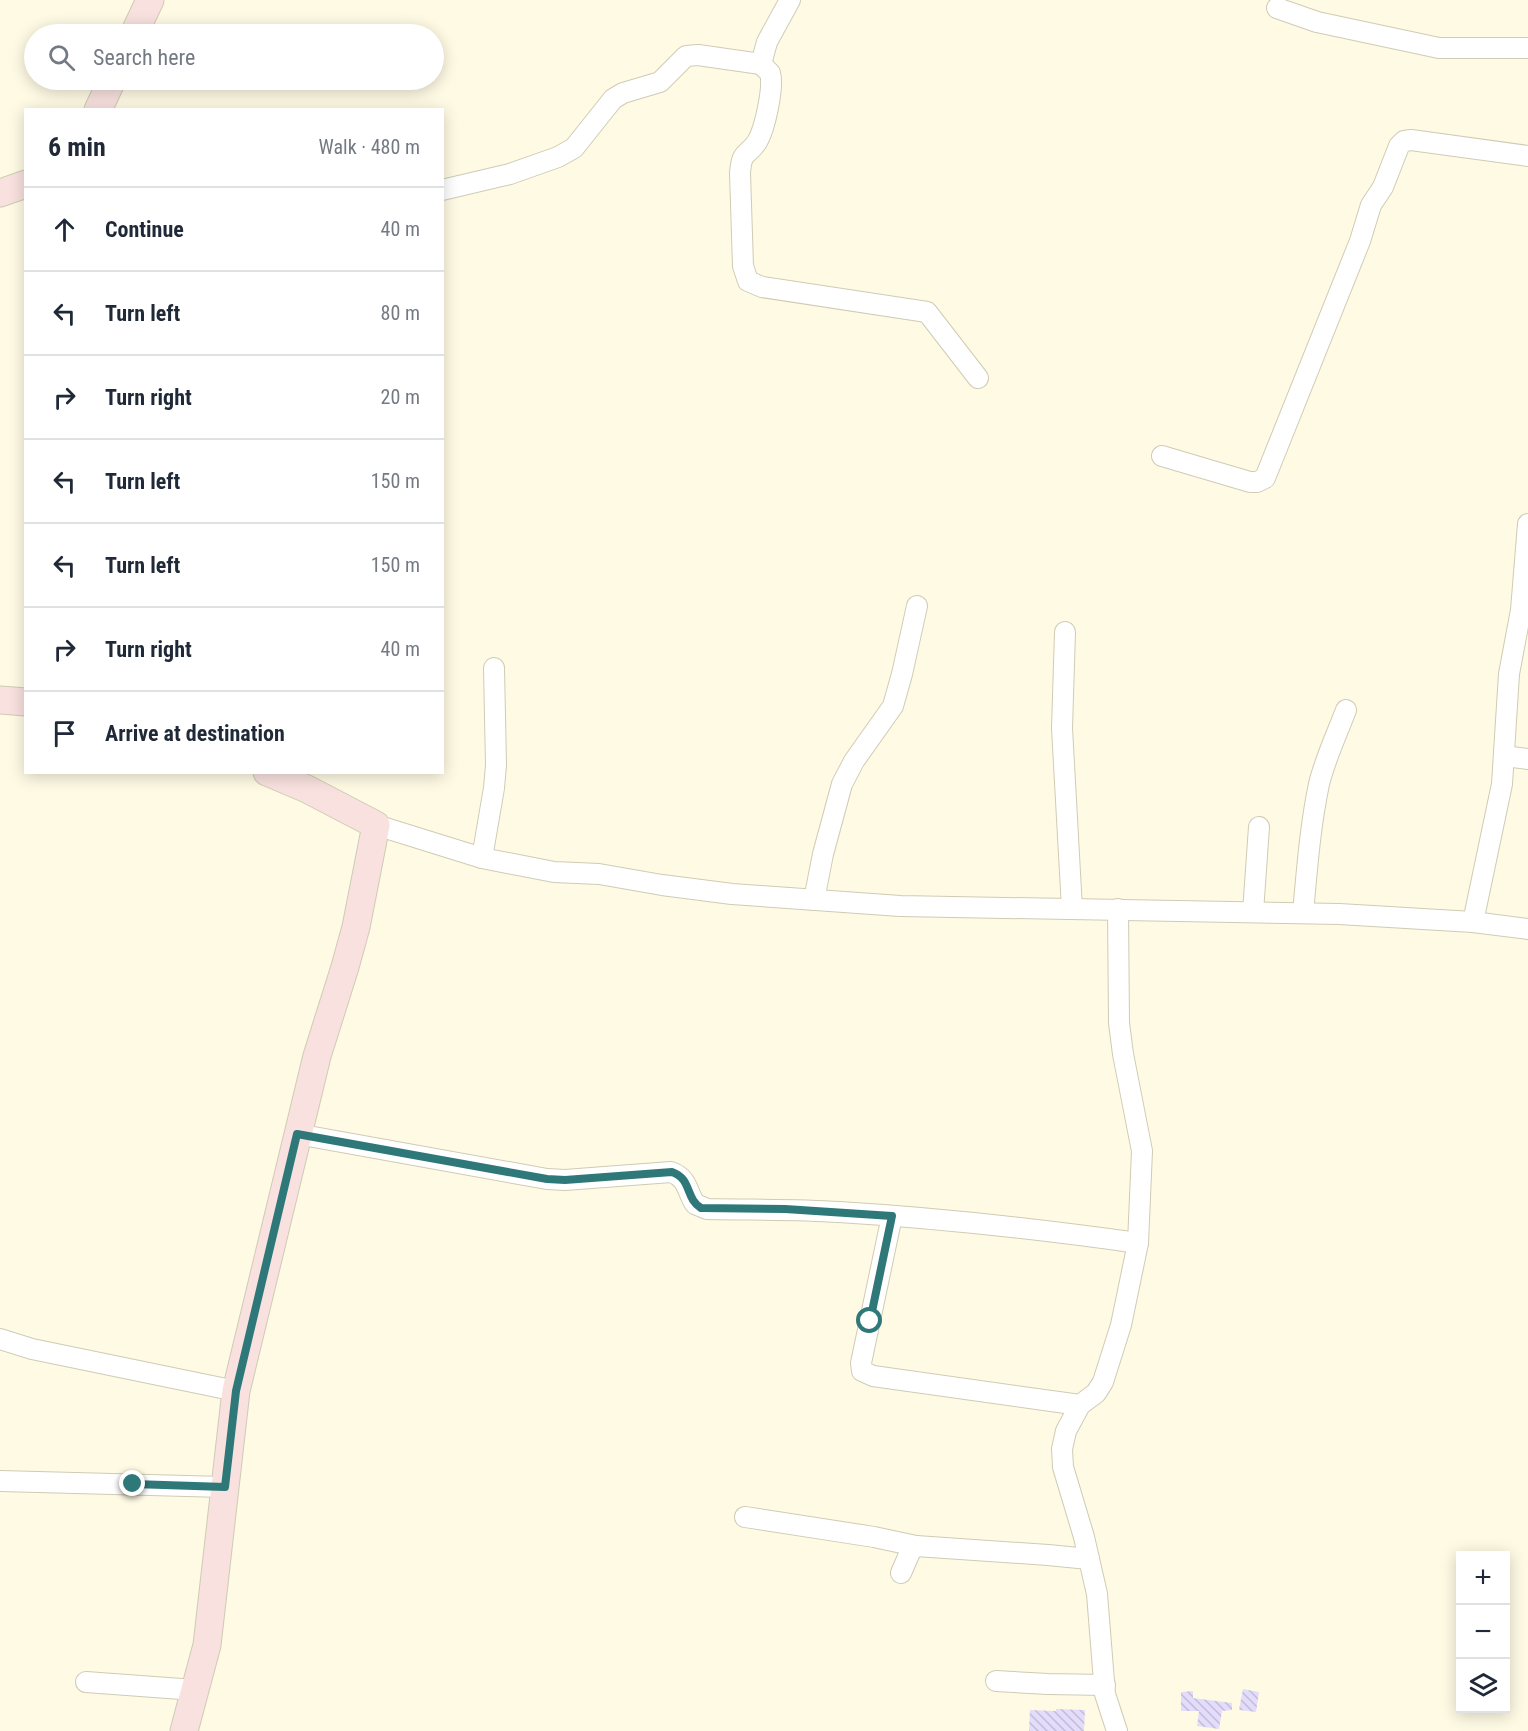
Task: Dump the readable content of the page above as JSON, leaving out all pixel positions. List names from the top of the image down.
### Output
{
  "page": {
    "search": "Search here",
    "heading": ["6 min", "Walk · 480 m"],
    "list": [
      ["Continue", "40 m"],
      ["Turn left", "80 m"],
      ["Turn right", "20 m"],
      ["Turn left", "150 m"],
      ["Turn left", "150 m"],
      ["Turn right", "40 m"],
      "Arrive at destination"
    ],
    "map_buttons": ["+", "−"]
  }
}
